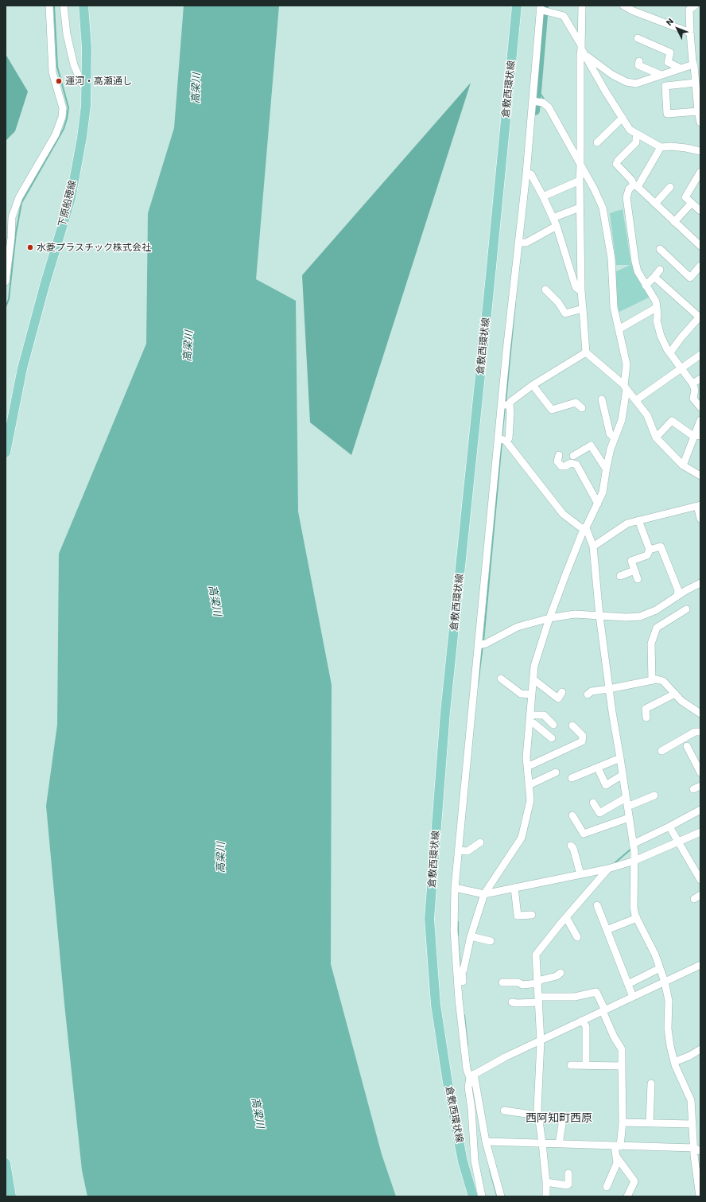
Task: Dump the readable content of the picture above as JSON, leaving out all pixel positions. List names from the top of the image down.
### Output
{
  "streets": {
    "main road": ["倉敷西環状線", "下原船穂線"]
  },
  "districts": ["西阿知町西原"],
  "water": ["高梁川"],
  "places": ["運河・高瀬通し", "水菱プラスチック株式会社"],
  "north": "top left"
}
